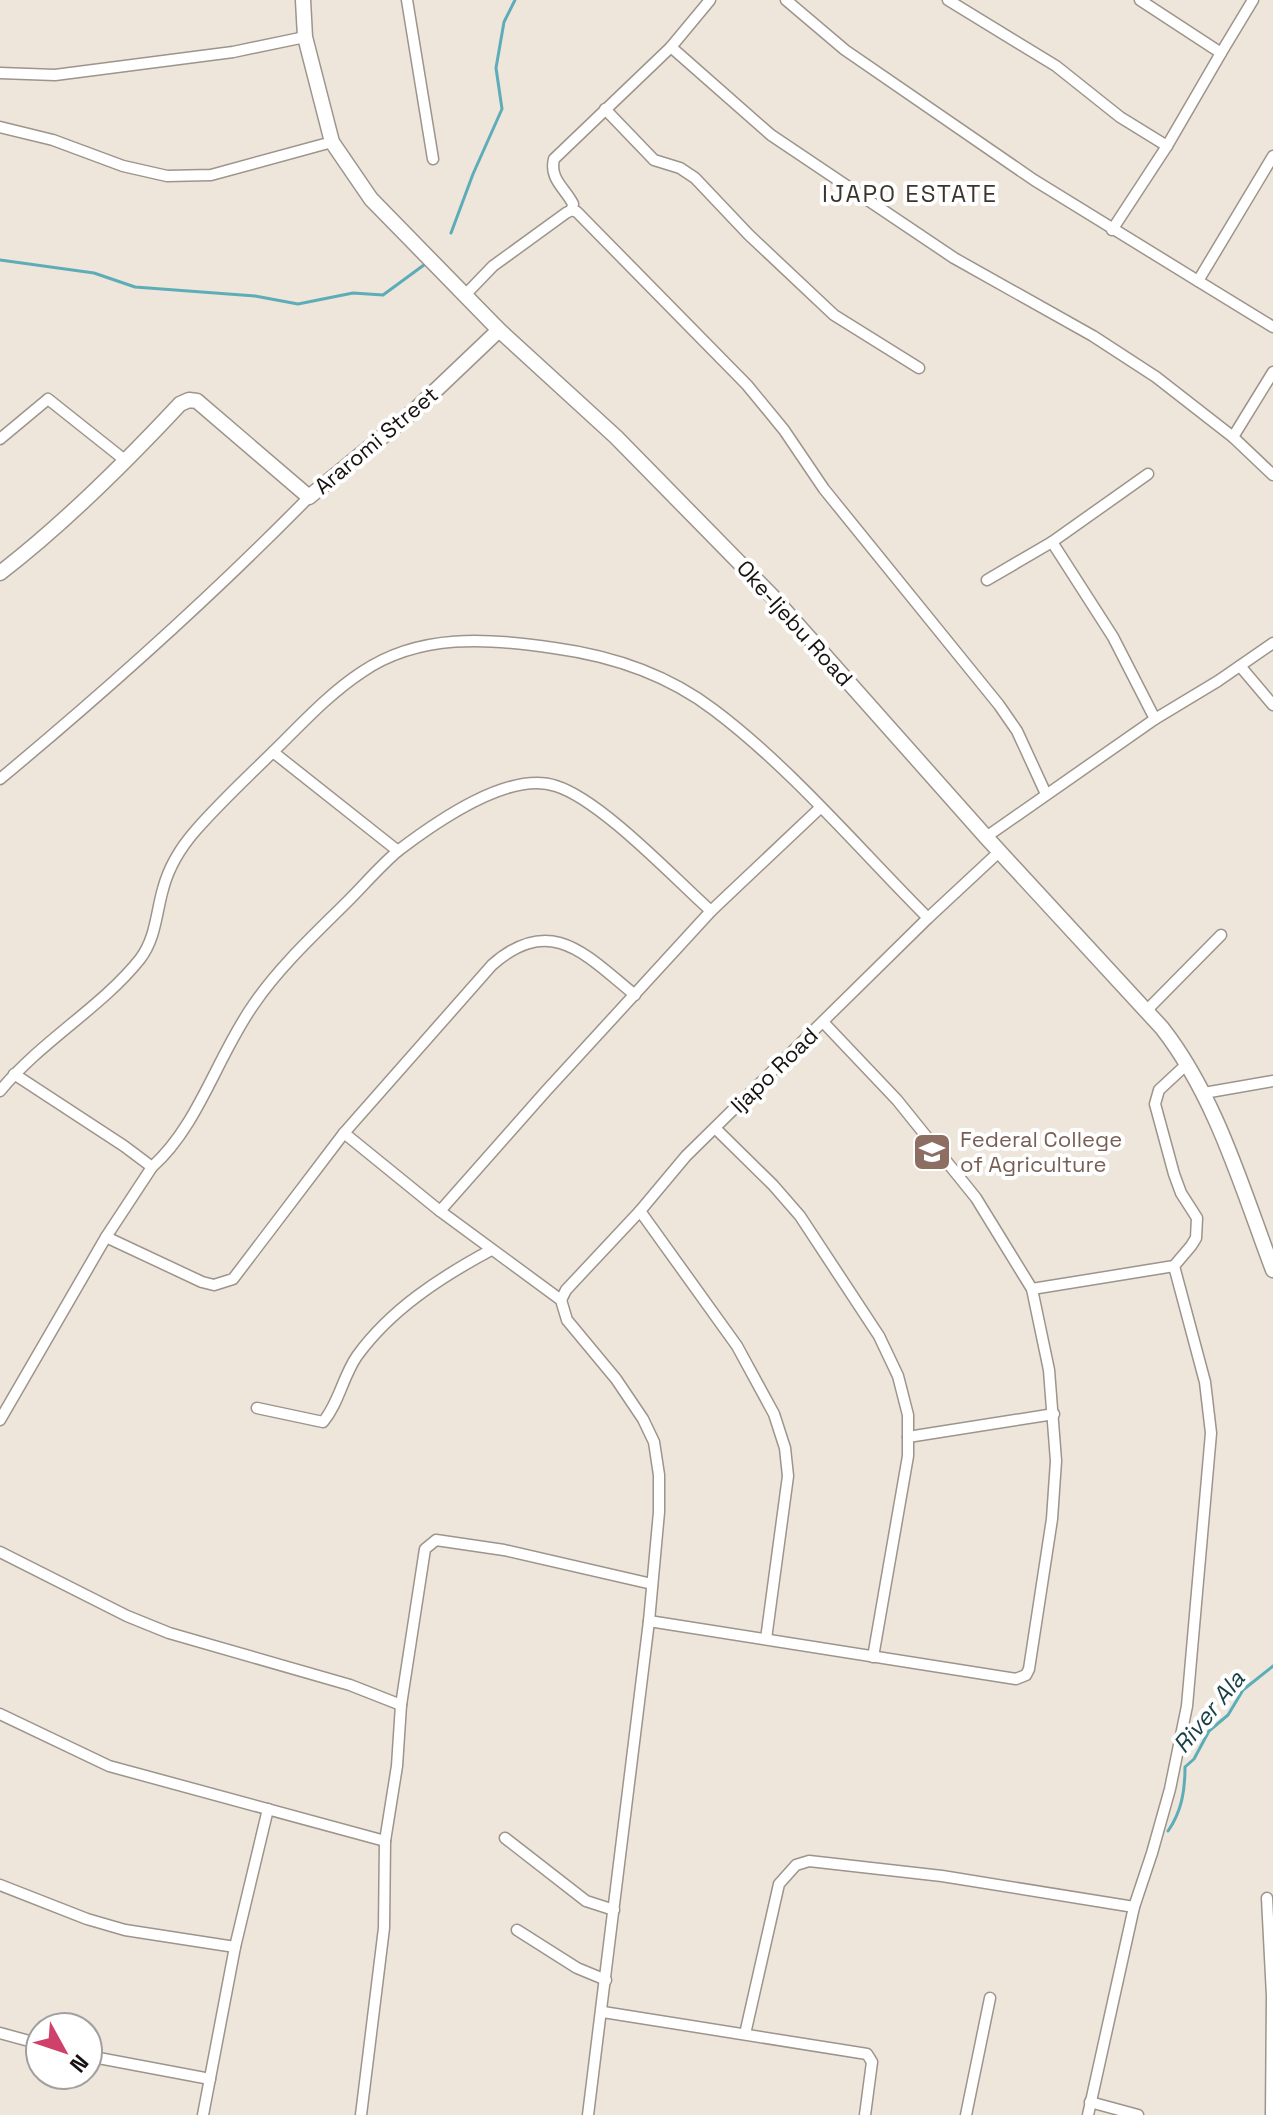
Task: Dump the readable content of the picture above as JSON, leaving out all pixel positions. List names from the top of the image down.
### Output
{
  "streets": {
    "main road": ["Araromi Street", "Oke-Ijebu Road"],
    "street": ["Ijapo Road"]
  },
  "crossings": [
    ["Araromi Street", "Oke-Ijebu Road"],
    ["Oke-Ijebu Road", "Ijapo Road"]
  ],
  "districts": ["IJAPO ESTATE"],
  "water": ["River Ala"],
  "places": {
    "school or university": ["Federal College of Agriculture"]
  },
  "north": "bottom right"
}
